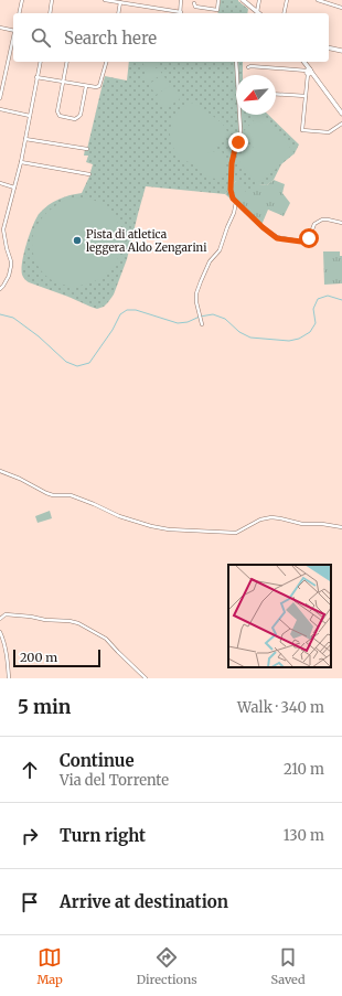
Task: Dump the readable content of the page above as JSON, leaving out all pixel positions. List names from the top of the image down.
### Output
{
  "places": ["Pista di atletica leggera Aldo Zengarini"],
  "scale_bar": "200 m",
  "north": "bottom left",
  "page": {
    "search": "Search here",
    "scale": "200 m",
    "heading": ["5 min", "Walk · 340 m"],
    "list": [
      ["Continue", "Via del Torrente", "210 m"],
      ["Turn right", "130 m"],
      "Arrive at destination"
    ],
    "nav": ["Map", "Directions", "Saved"]
  }
}
